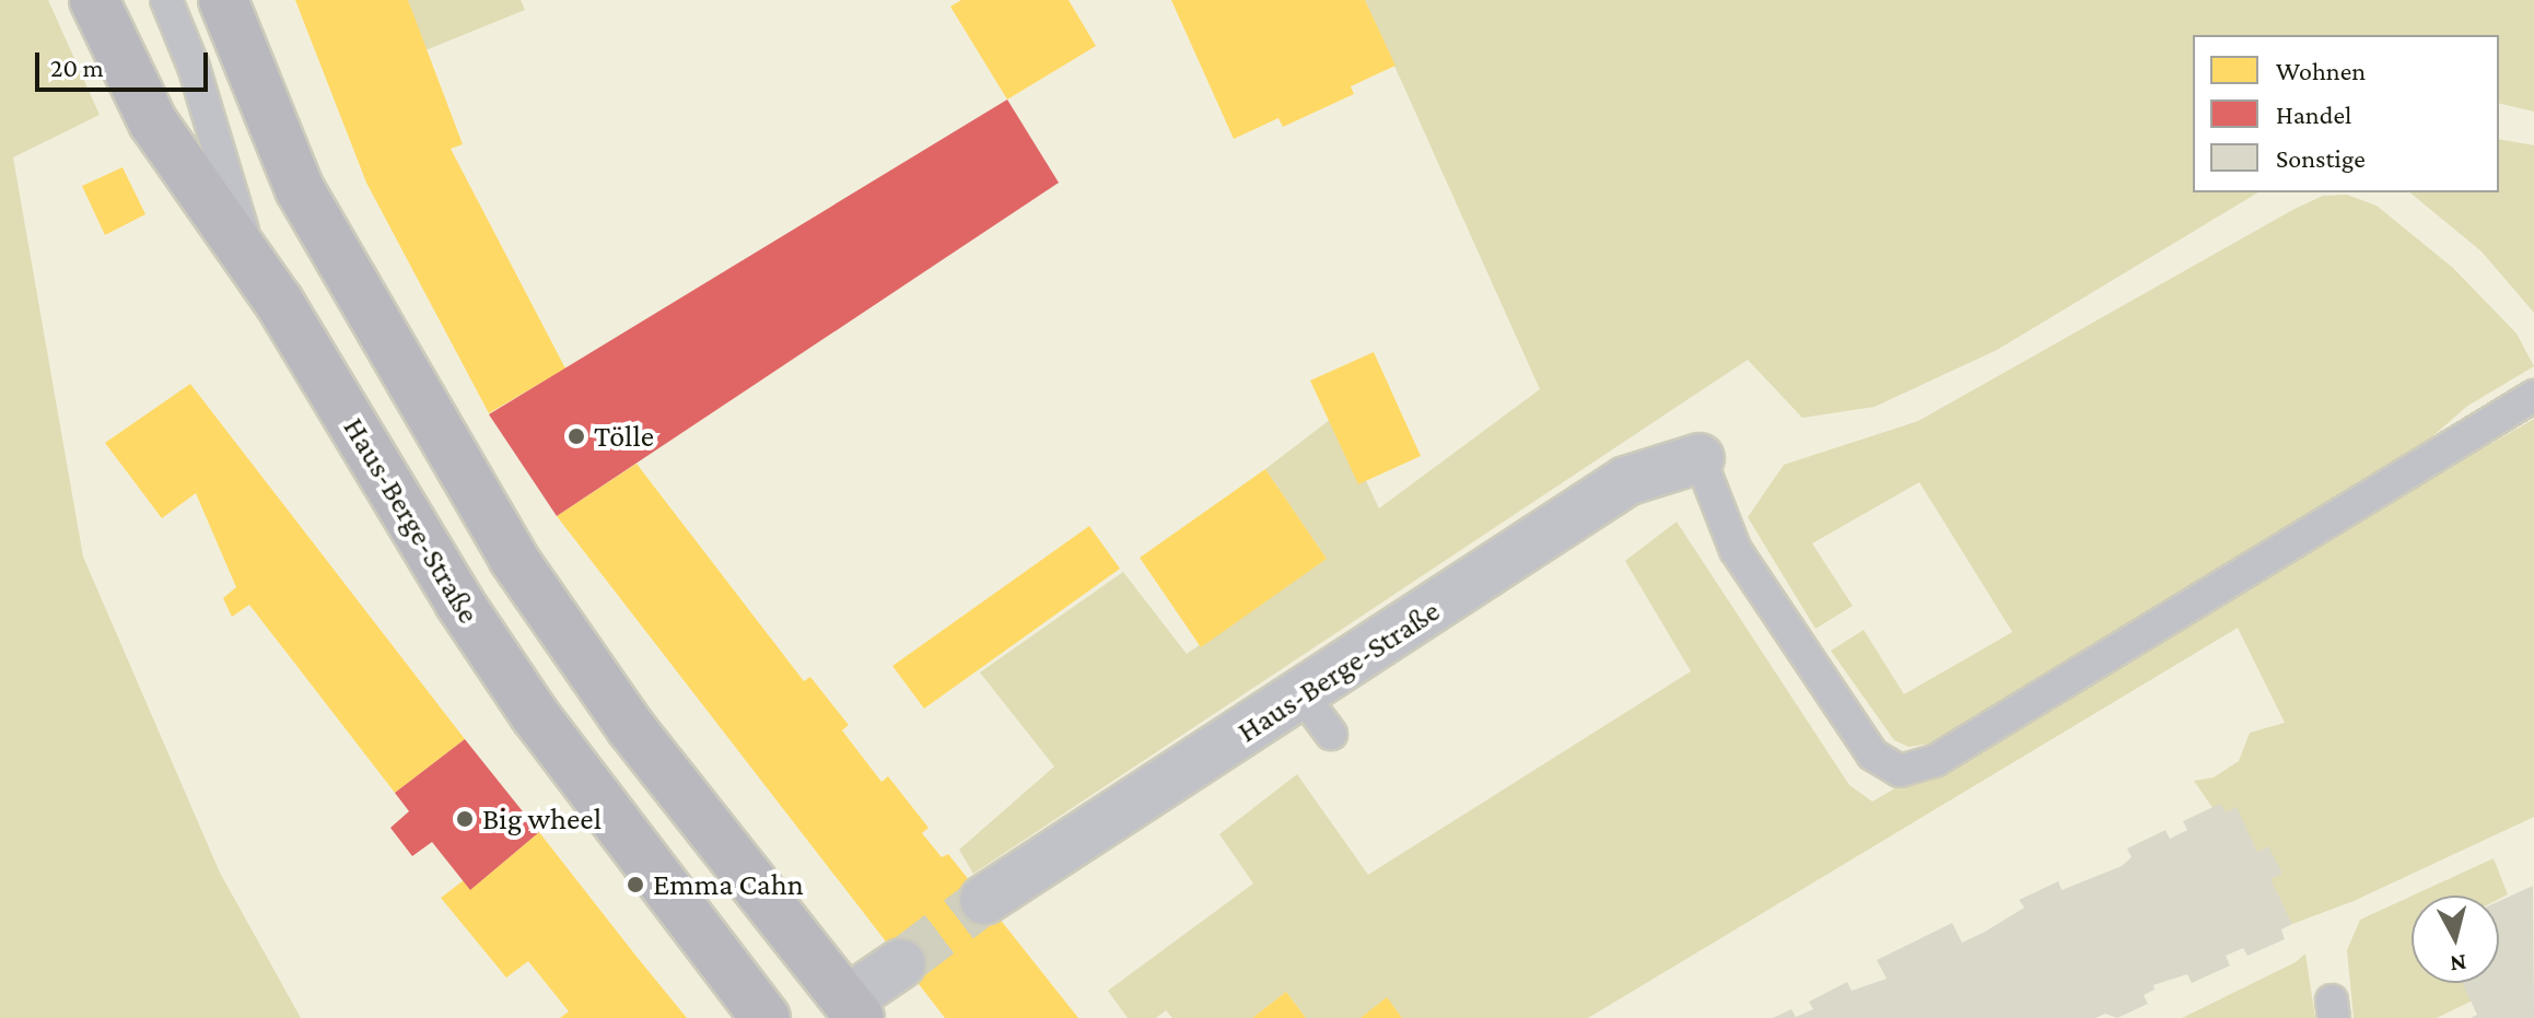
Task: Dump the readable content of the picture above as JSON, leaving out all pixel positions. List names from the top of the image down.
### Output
{
  "streets": {
    "main road": ["Haus-Berge-Straße"]
  },
  "places": ["Tölle", "Big wheel", "Emma Cahn"],
  "legend": ["Wohnen", "Handel", "Sonstige"],
  "scale_bar": "20 m",
  "north": "bottom"
}
